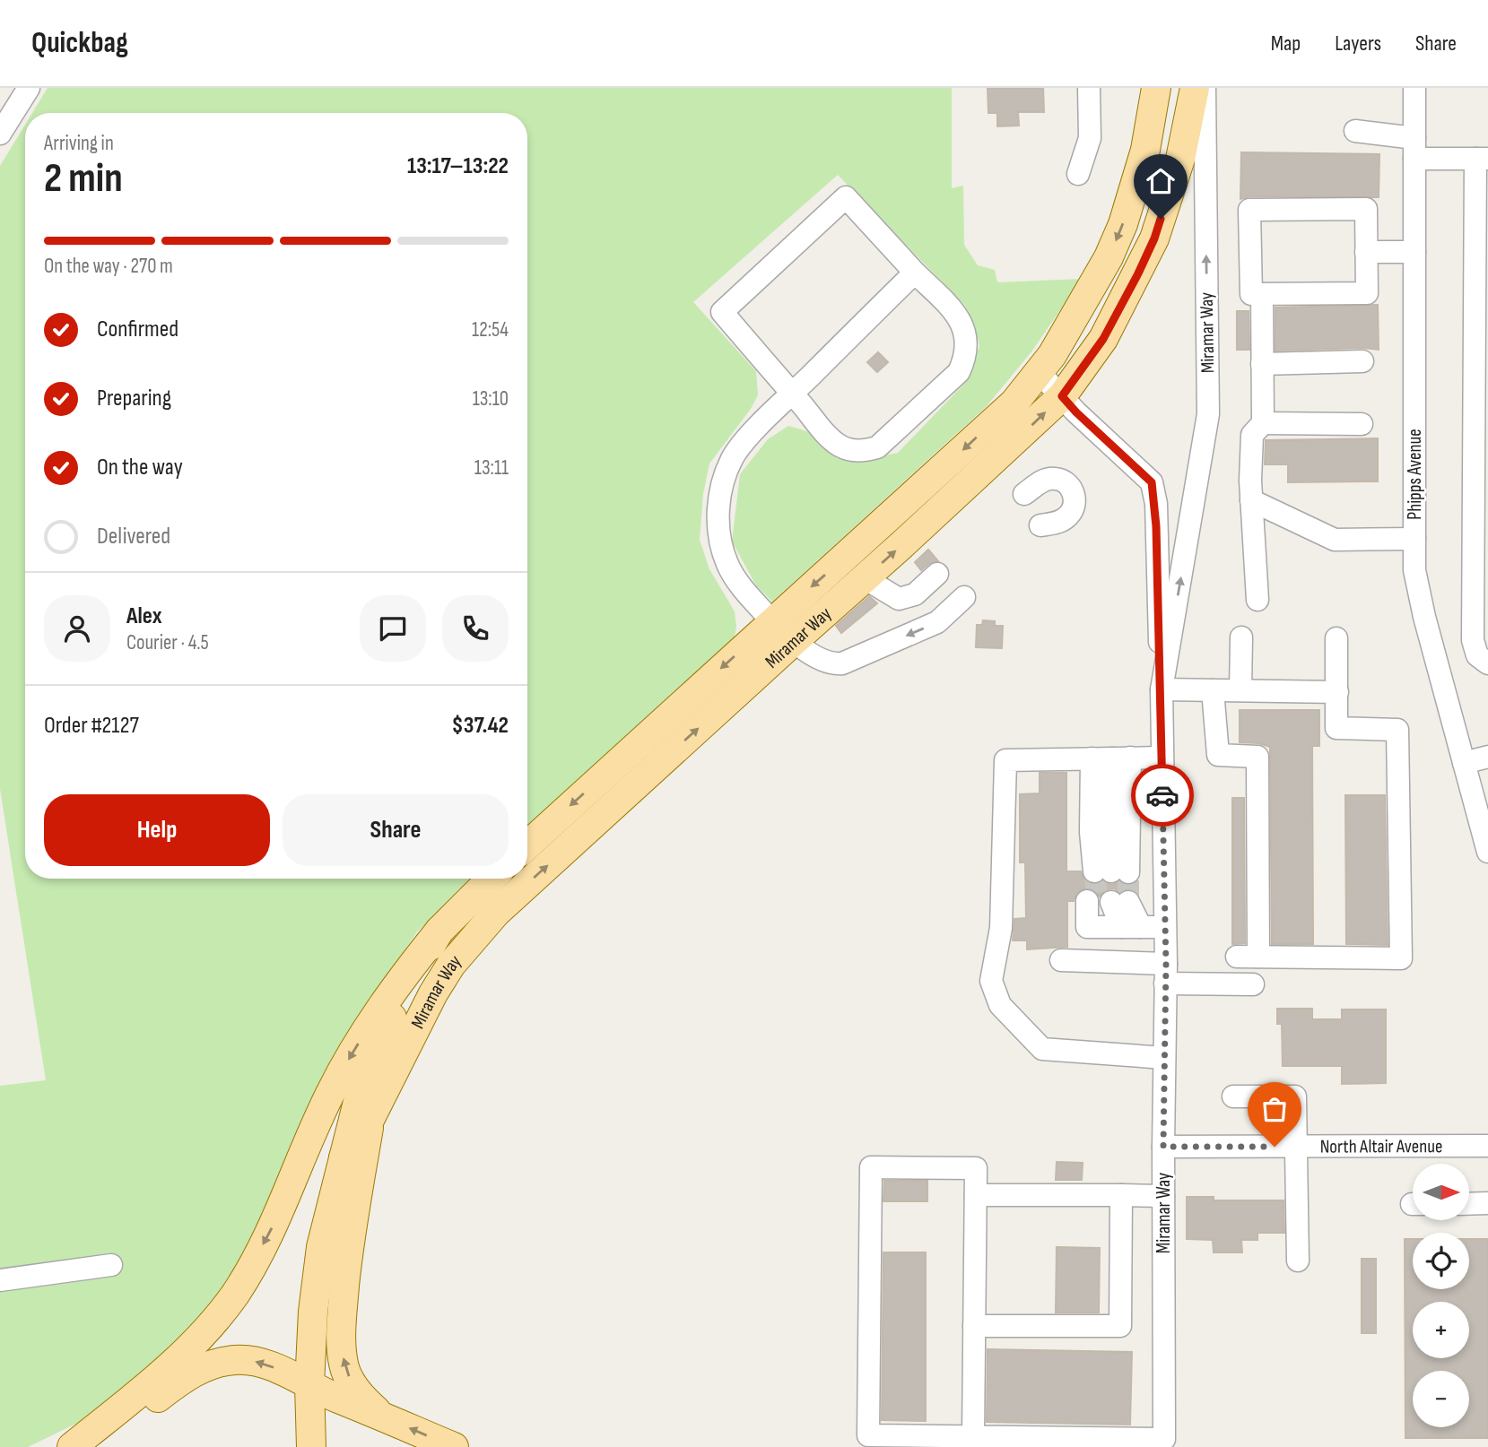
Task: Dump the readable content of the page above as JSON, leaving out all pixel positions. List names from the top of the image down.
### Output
{
  "streets": {
    "main road": ["Miramar Way"],
    "street": ["Phipps Avenue", "North Altair Avenue"]
  },
  "crossings": [
    ["Miramar Way", "North Altair Avenue"]
  ],
  "north": "right",
  "page": {
    "header": "Quickbag",
    "nav": ["Map", "Layers", "Share"],
    "heading": ["2 min", "Arriving in", "13:17–13:22"],
    "panel": [
      "Alex",
      "Courier · 4.5",
      "Order #2127",
      "$37.42"
    ],
    "bar": "On the way · 270 m",
    "list": [
      ["Confirmed", "12:54"],
      ["Preparing", "13:10"],
      ["On the way", "13:11"],
      "Delivered"
    ],
    "buttons": ["Help", "Share"],
    "map_buttons": ["+", "−"]
  }
}
